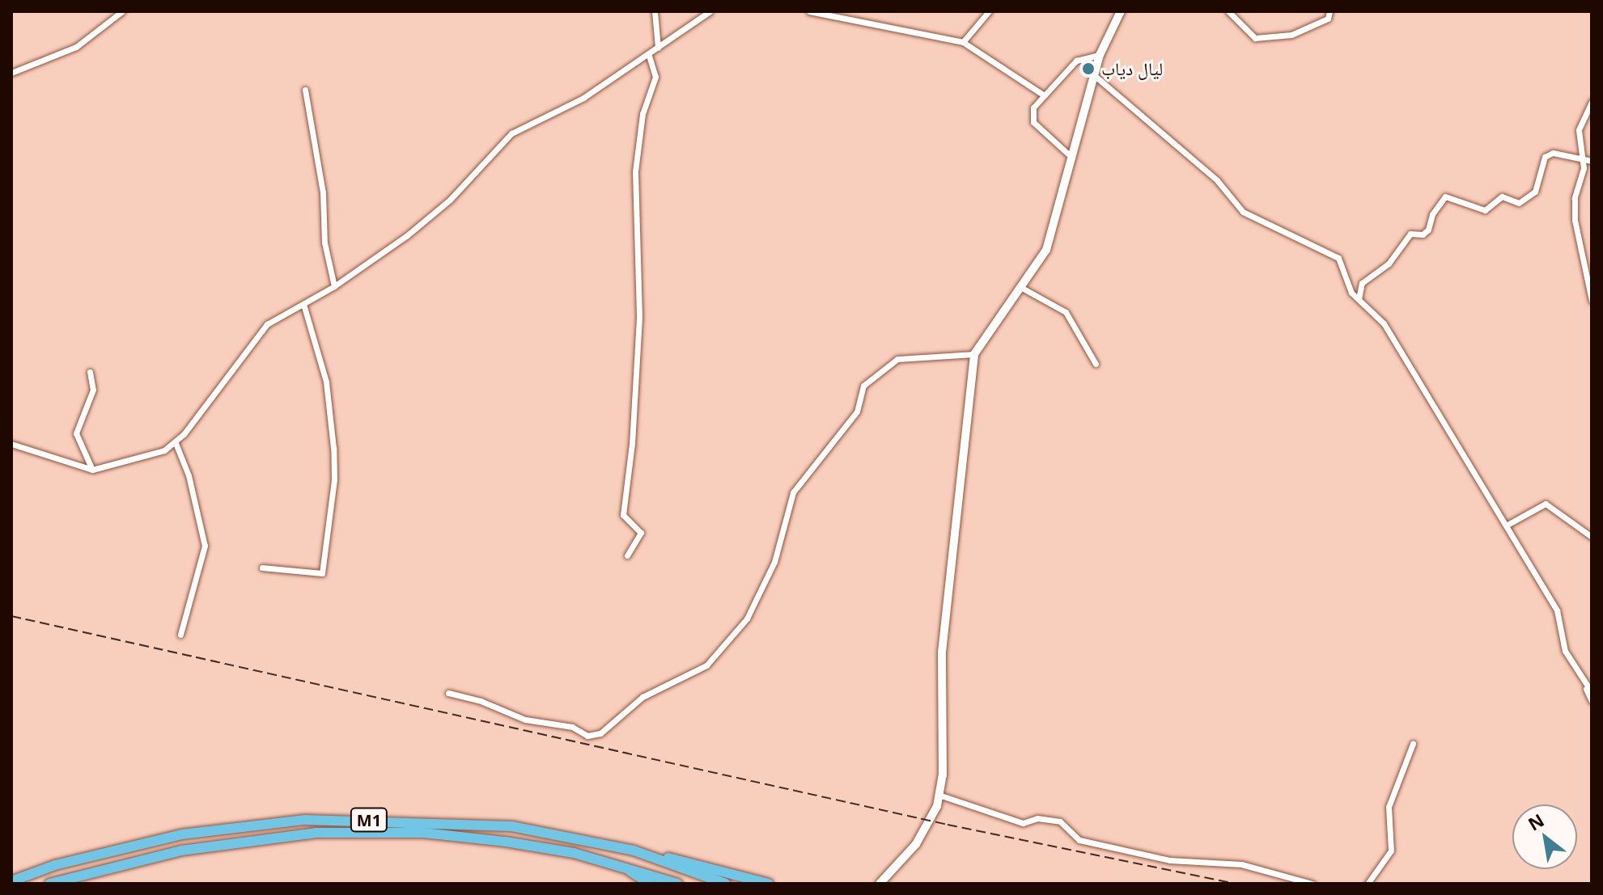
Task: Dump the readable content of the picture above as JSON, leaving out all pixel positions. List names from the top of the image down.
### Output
{
  "streets": {
    "highway": ["M1"]
  },
  "places": ["ليال دياب"],
  "north": "top left"
}
